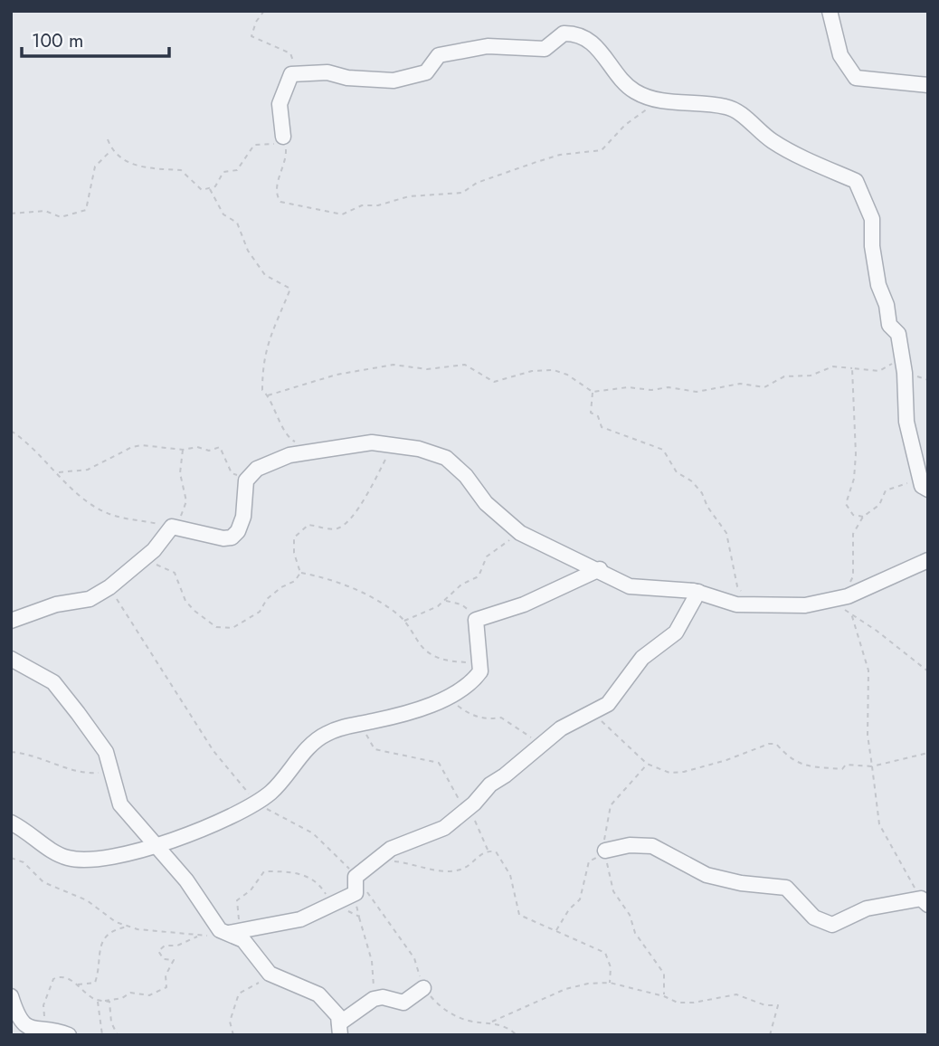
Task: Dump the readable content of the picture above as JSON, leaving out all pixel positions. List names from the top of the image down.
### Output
{
  "scale_bar": "100 m"
}
